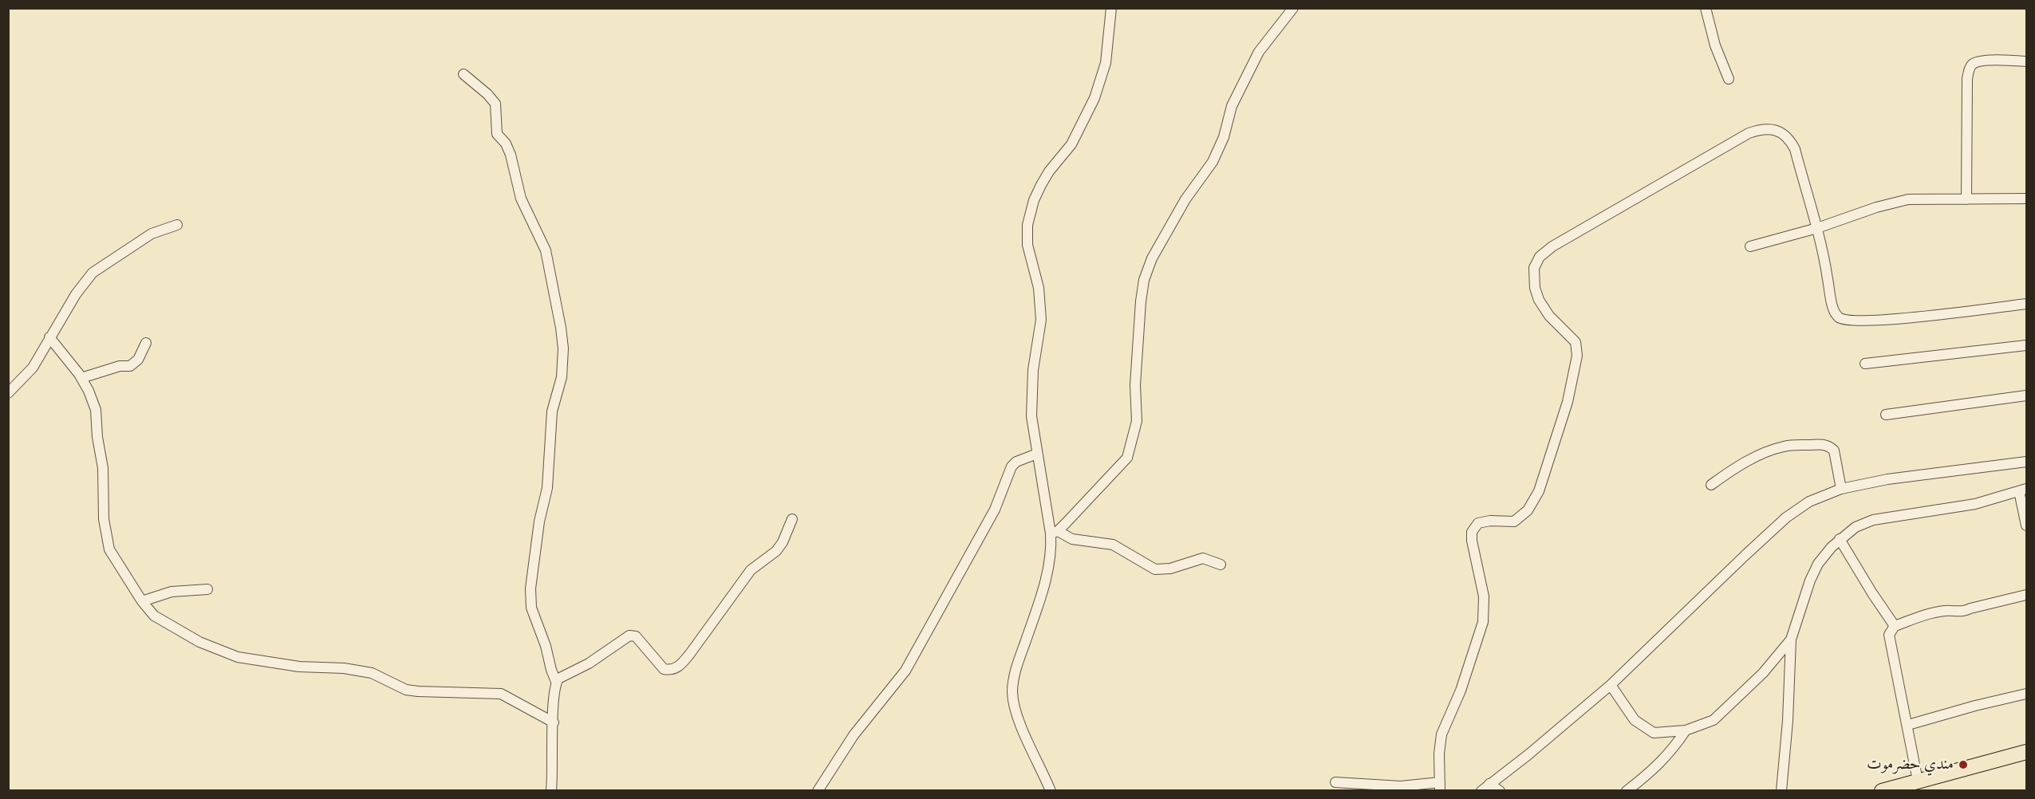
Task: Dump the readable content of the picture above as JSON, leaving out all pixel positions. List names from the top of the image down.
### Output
{
  "places": ["مندي حضرموت"]
}
